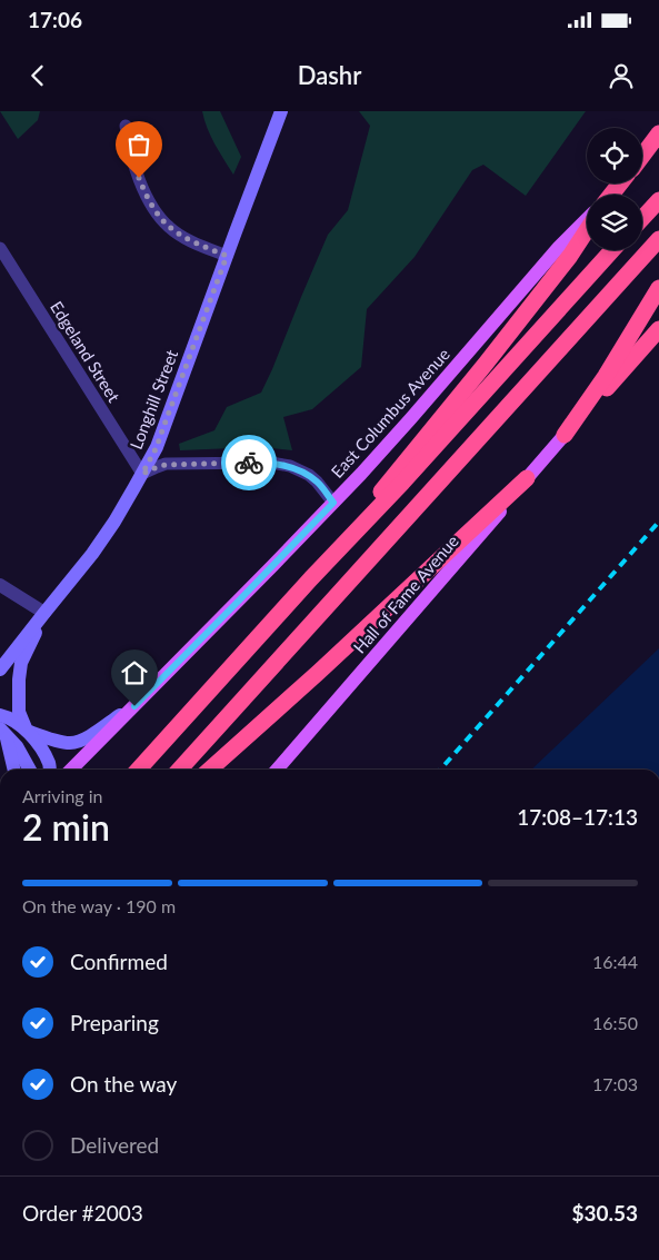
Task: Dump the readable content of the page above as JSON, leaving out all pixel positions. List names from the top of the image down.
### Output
{
  "streets": {
    "main road": ["Longhill Street", "East Columbus Avenue", "Hall of Fame Avenue"],
    "street": ["Edgeland Street"]
  },
  "crossings": [
    ["Edgeland Street", "Longhill Street"]
  ],
  "page": {
    "status": "17:06",
    "header": "Dashr",
    "heading": ["2 min", "Arriving in", "17:08–17:13"],
    "panel": ["Order #2003", "$30.53"],
    "bar": "On the way · 190 m",
    "list": [
      ["Confirmed", "16:44"],
      ["Preparing", "16:50"],
      ["On the way", "17:03"],
      "Delivered"
    ]
  }
}
